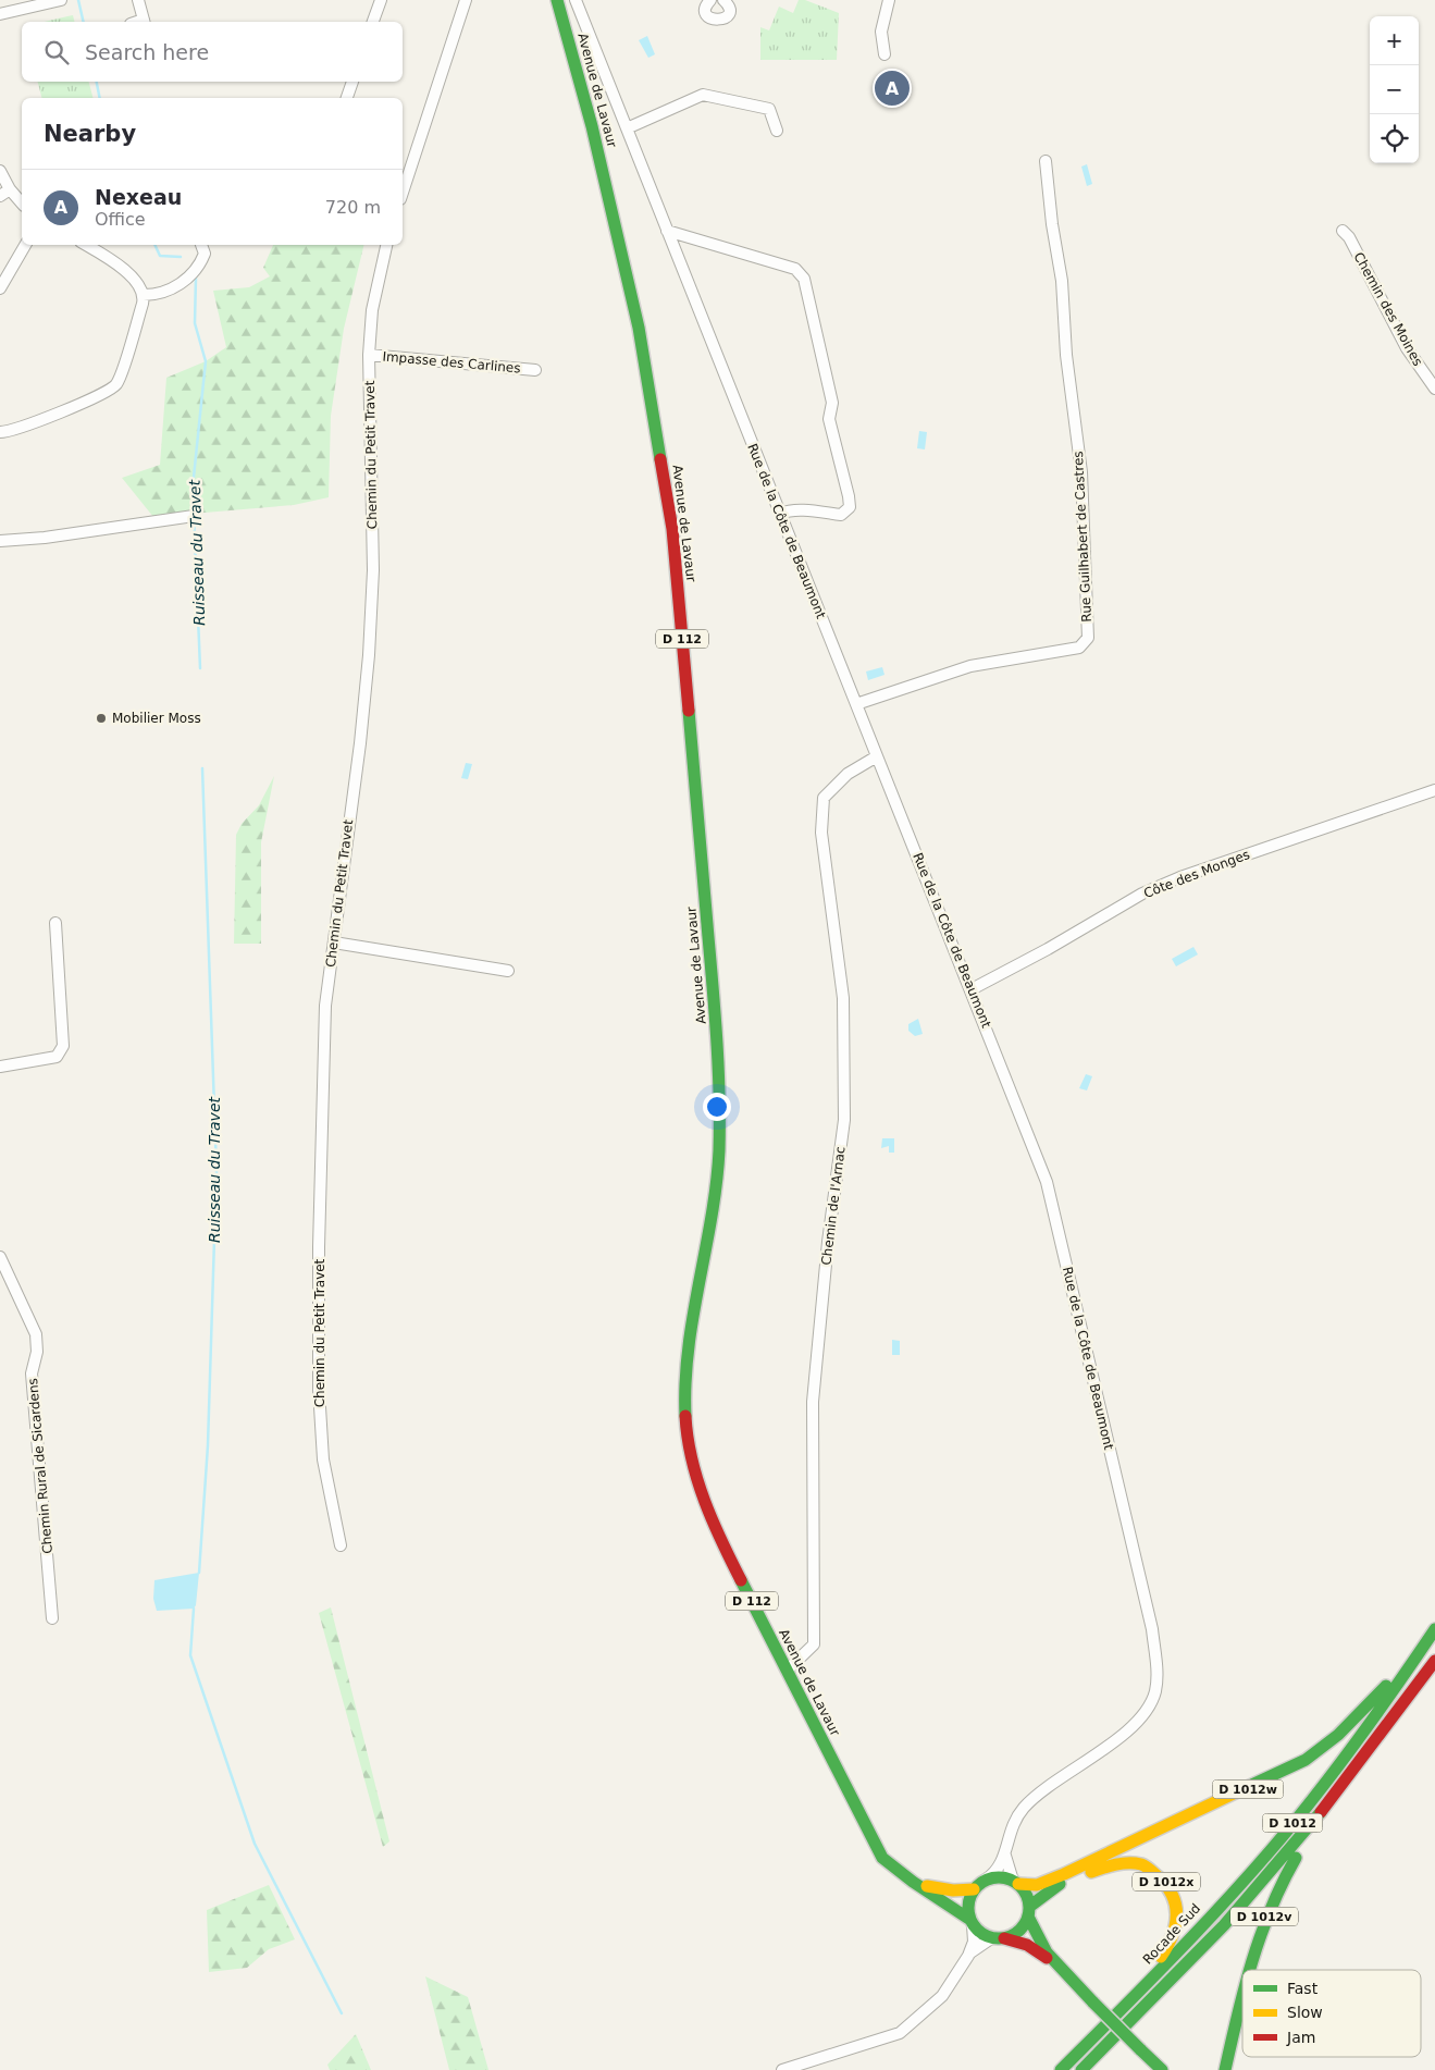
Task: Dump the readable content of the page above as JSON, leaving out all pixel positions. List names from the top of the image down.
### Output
{
  "streets": {
    "main road": [
      "Avenue de Lavaur",
      "D 112",
      "D 1012w",
      "D 1012",
      "D 1012x",
      "D 1012v",
      "Rocade Sud"
    ],
    "street": [
      "Chemin des Moines",
      "Impasse des Carlines",
      "Chemin du Petit Travet",
      "Rue de la Côte de Beaumont",
      "Rue Guilhabert de Castres",
      "Côte des Monges",
      "Chemin de l'Arnac",
      "Chemin Rural de Sicardens"
    ]
  },
  "crossings": [
    ["Avenue de Lavaur", "D 112"],
    ["Avenue de Lavaur", "Chemin de l'Arnac"],
    ["Impasse des Carlines", "Chemin du Petit Travet"],
    ["Rue de la Côte de Beaumont", "Rue Guilhabert de Castres"],
    ["Rue de la Côte de Beaumont", "D 112"],
    ["Rue de la Côte de Beaumont", "Côte des Monges"],
    ["Rue de la Côte de Beaumont", "Chemin de l'Arnac"],
    ["Rue de la Côte de Beaumont", "D 1012w"],
    ["Rue de la Côte de Beaumont", "D 1012x"],
    ["D 112", "D 1012w"],
    ["D 112", "D 1012x"],
    ["D 1012w", "D 1012x"],
    ["D 1012w", "Rocade Sud"],
    ["D 1012", "D 1012v"],
    ["D 1012x", "Rocade Sud"]
  ],
  "water": ["Ruisseau du Travet"],
  "places": ["Mobilier Moss"],
  "legend": ["Fast", "Slow", "Jam"],
  "page": {
    "map_buttons": ["+", "−"],
    "search": "Search here",
    "pins": "A",
    "heading": "Nearby",
    "list": [
      {
        "mark": "A",
        "name": "Nexeau",
        "note": "Office",
        "value": "720 m"
      }
    ]
  }
}
